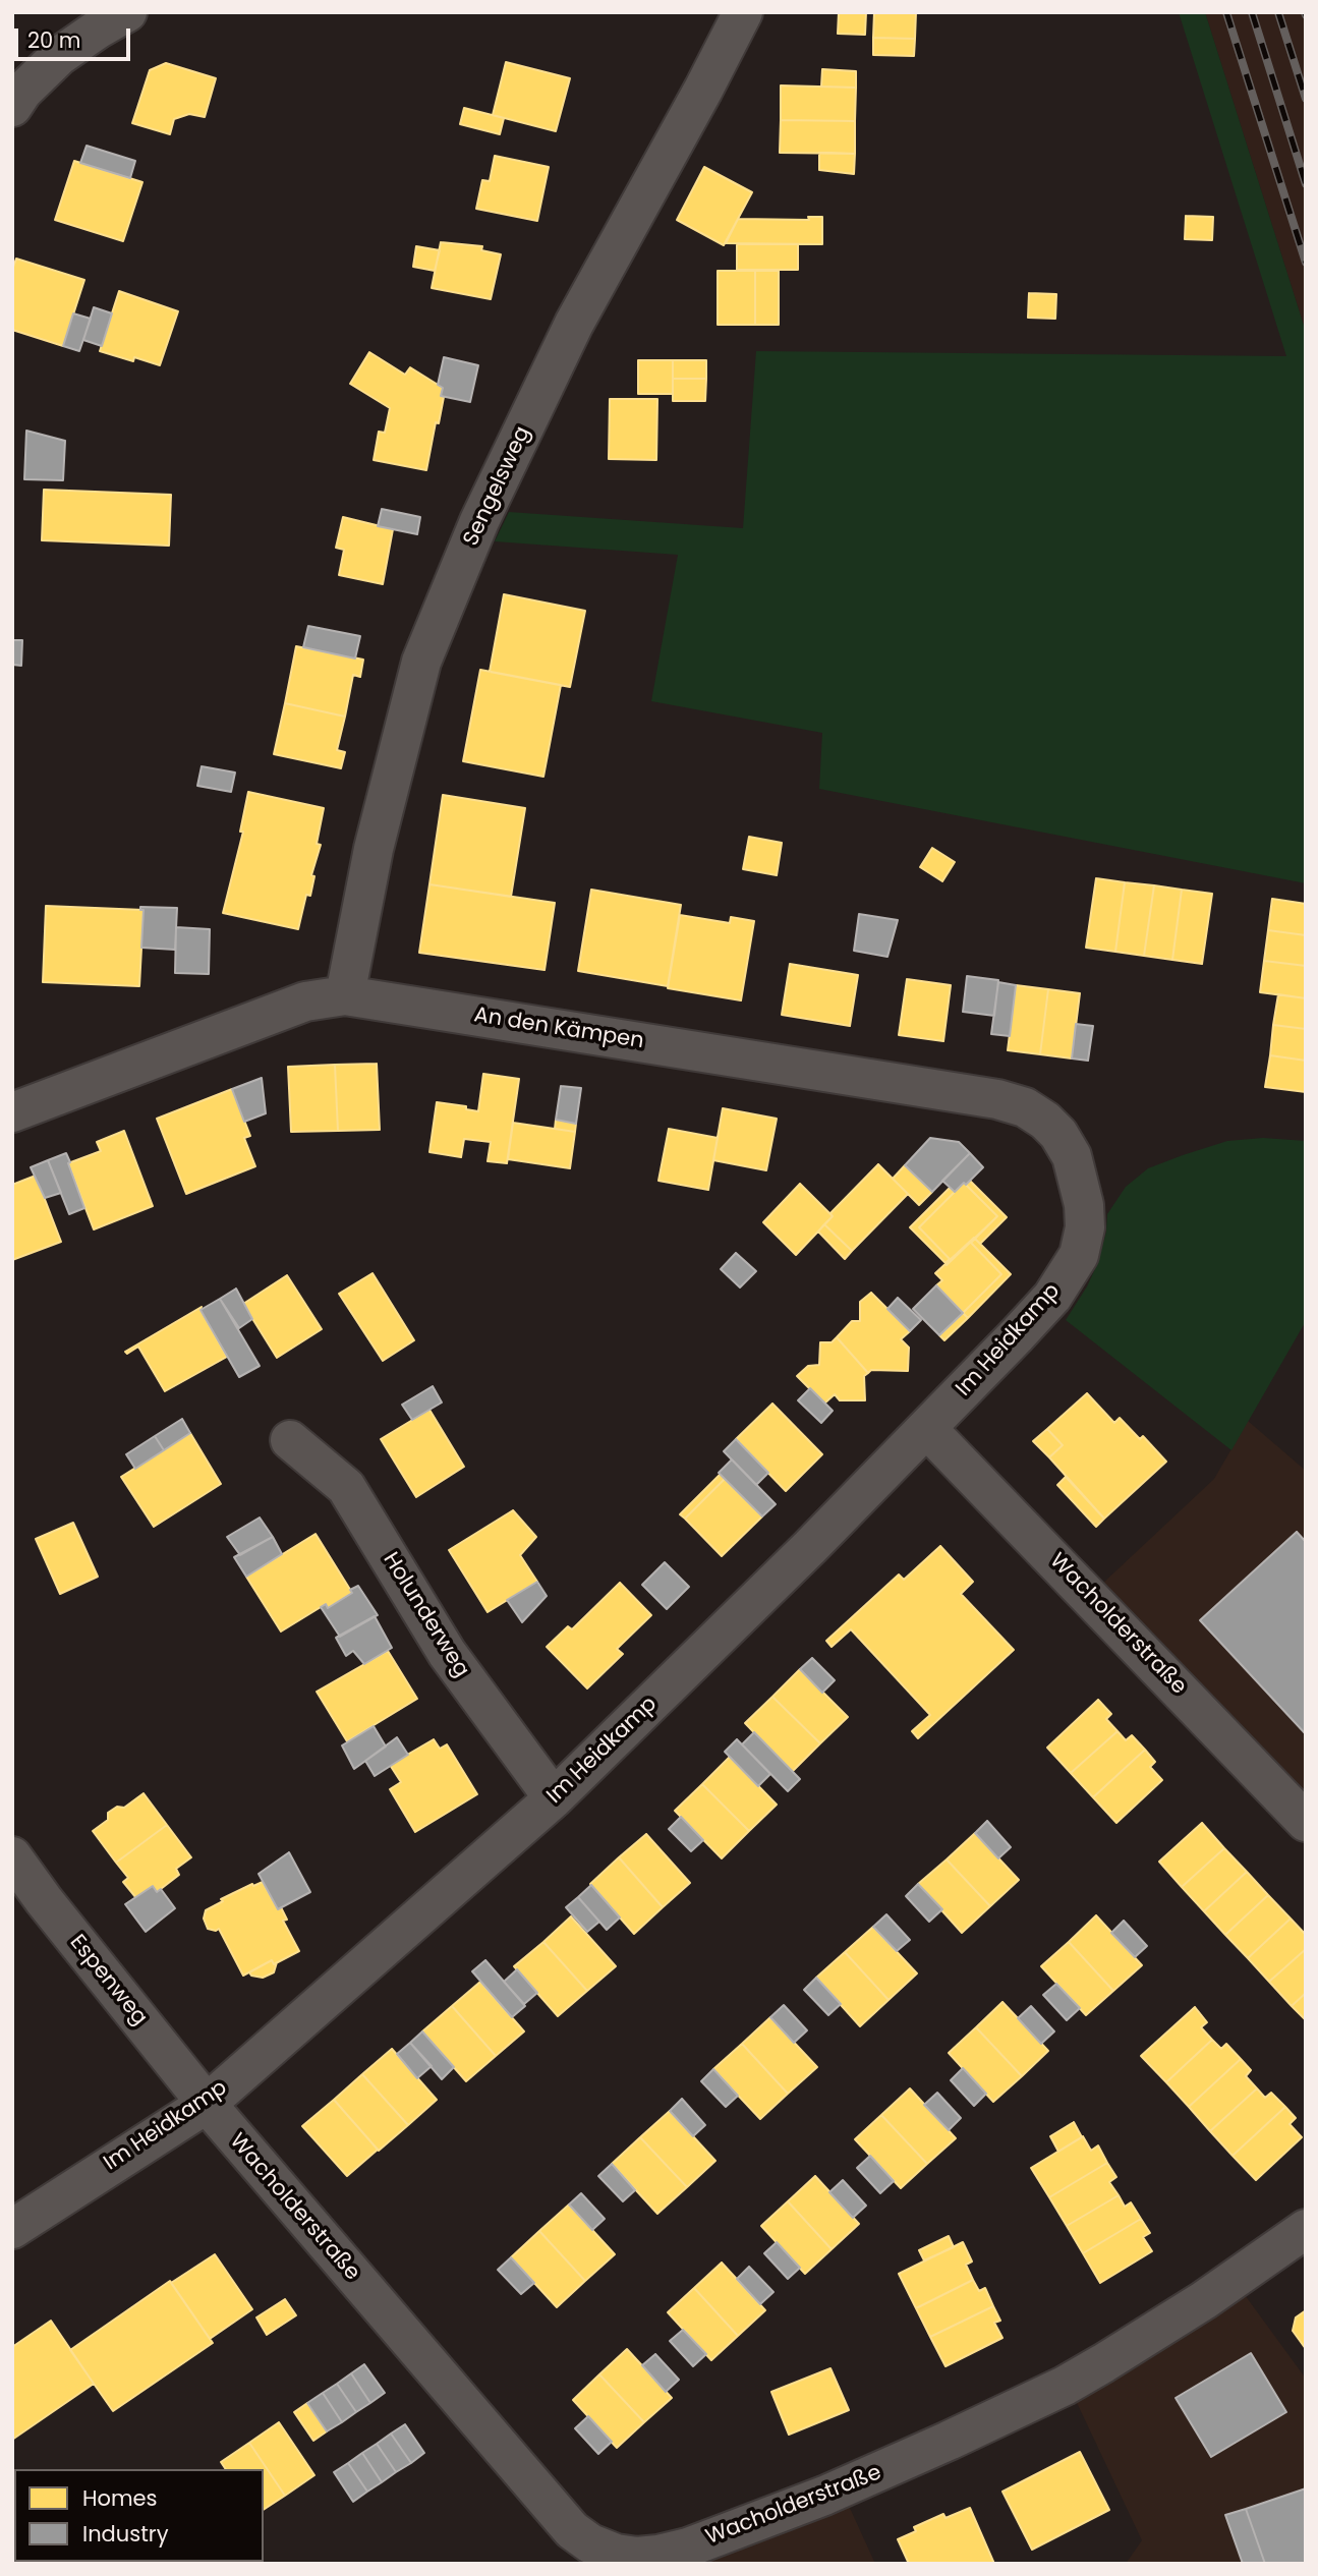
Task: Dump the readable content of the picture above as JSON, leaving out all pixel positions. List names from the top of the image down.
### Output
{
  "streets": {
    "street": [
      "Sengelsweg",
      "An den Kämpen",
      "Im Heidkamp",
      "Holunderweg",
      "Wacholderstraße",
      "Espenweg"
    ]
  },
  "crossings": [
    ["Sengelsweg", "An den Kämpen"],
    ["An den Kämpen", "Im Heidkamp"],
    ["Im Heidkamp", "Holunderweg"],
    ["Im Heidkamp", "Wacholderstraße"],
    ["Im Heidkamp", "Espenweg"],
    ["Wacholderstraße", "Espenweg"]
  ],
  "legend": ["Homes", "Industry"],
  "scale_bar": "20 m"
}
